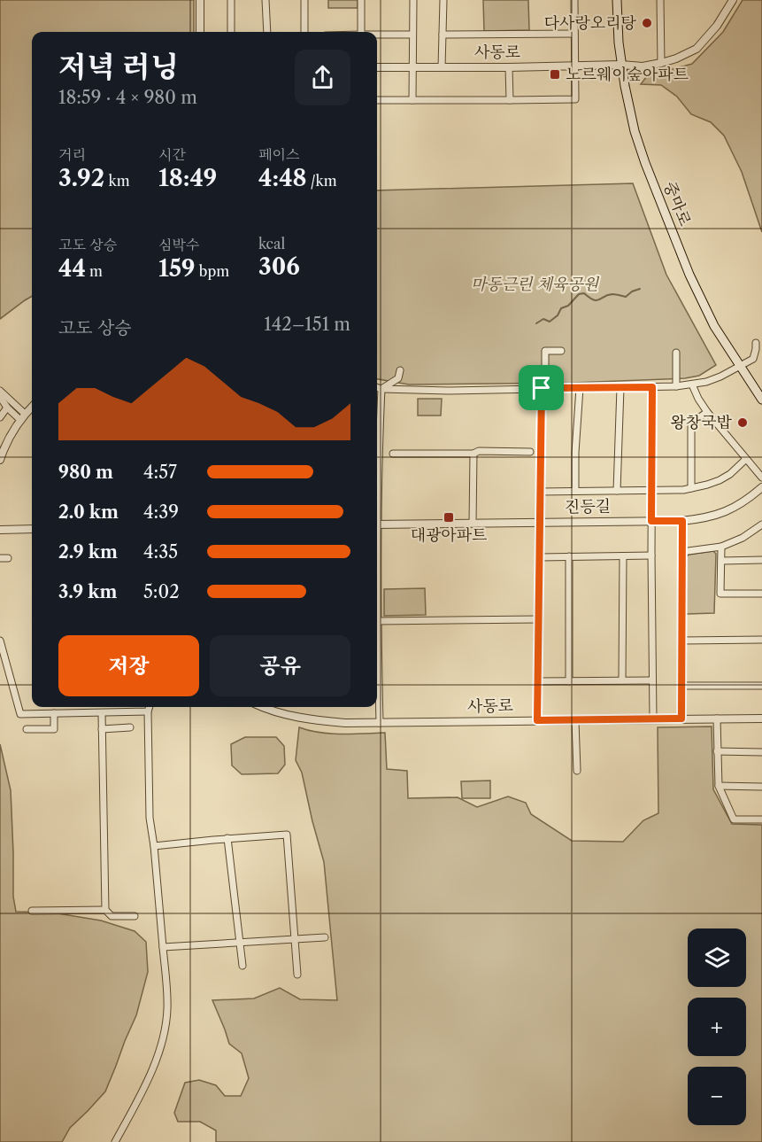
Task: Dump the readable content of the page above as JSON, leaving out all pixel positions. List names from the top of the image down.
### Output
{
  "streets": {
    "main road": ["중마로"],
    "street": ["사동로", "진등길"]
  },
  "crossings": [
    ["사동로", "중마로"]
  ],
  "parks": ["마동근린 체육공원"],
  "places": {
    "other": ["다사랑오리탕", "왕창국밥"],
    "transit": ["노르웨이숲아파트", "대광아파트"]
  },
  "page": {
    "heading": ["저녁 러닝", "18:59 · 4 × 980 m"],
    "stats": [
      ["거리", "3.92 km"],
      ["시간", "18:49"],
      ["페이스", "4:48 /km"],
      ["고도 상승", "44 m"],
      ["심박수", "159 bpm"],
      ["kcal", "306"]
    ],
    "chart": ["고도 상승", "142–151 m"],
    "list": [
      {
        "name": "980 m",
        "note": "4:57"
      },
      {
        "name": "2.0 km",
        "note": "4:39"
      },
      {
        "name": "2.9 km",
        "note": "4:35"
      },
      {
        "name": "3.9 km",
        "note": "5:02"
      }
    ],
    "buttons": ["저장", "공유"],
    "map_buttons": ["+", "−"]
  }
}
